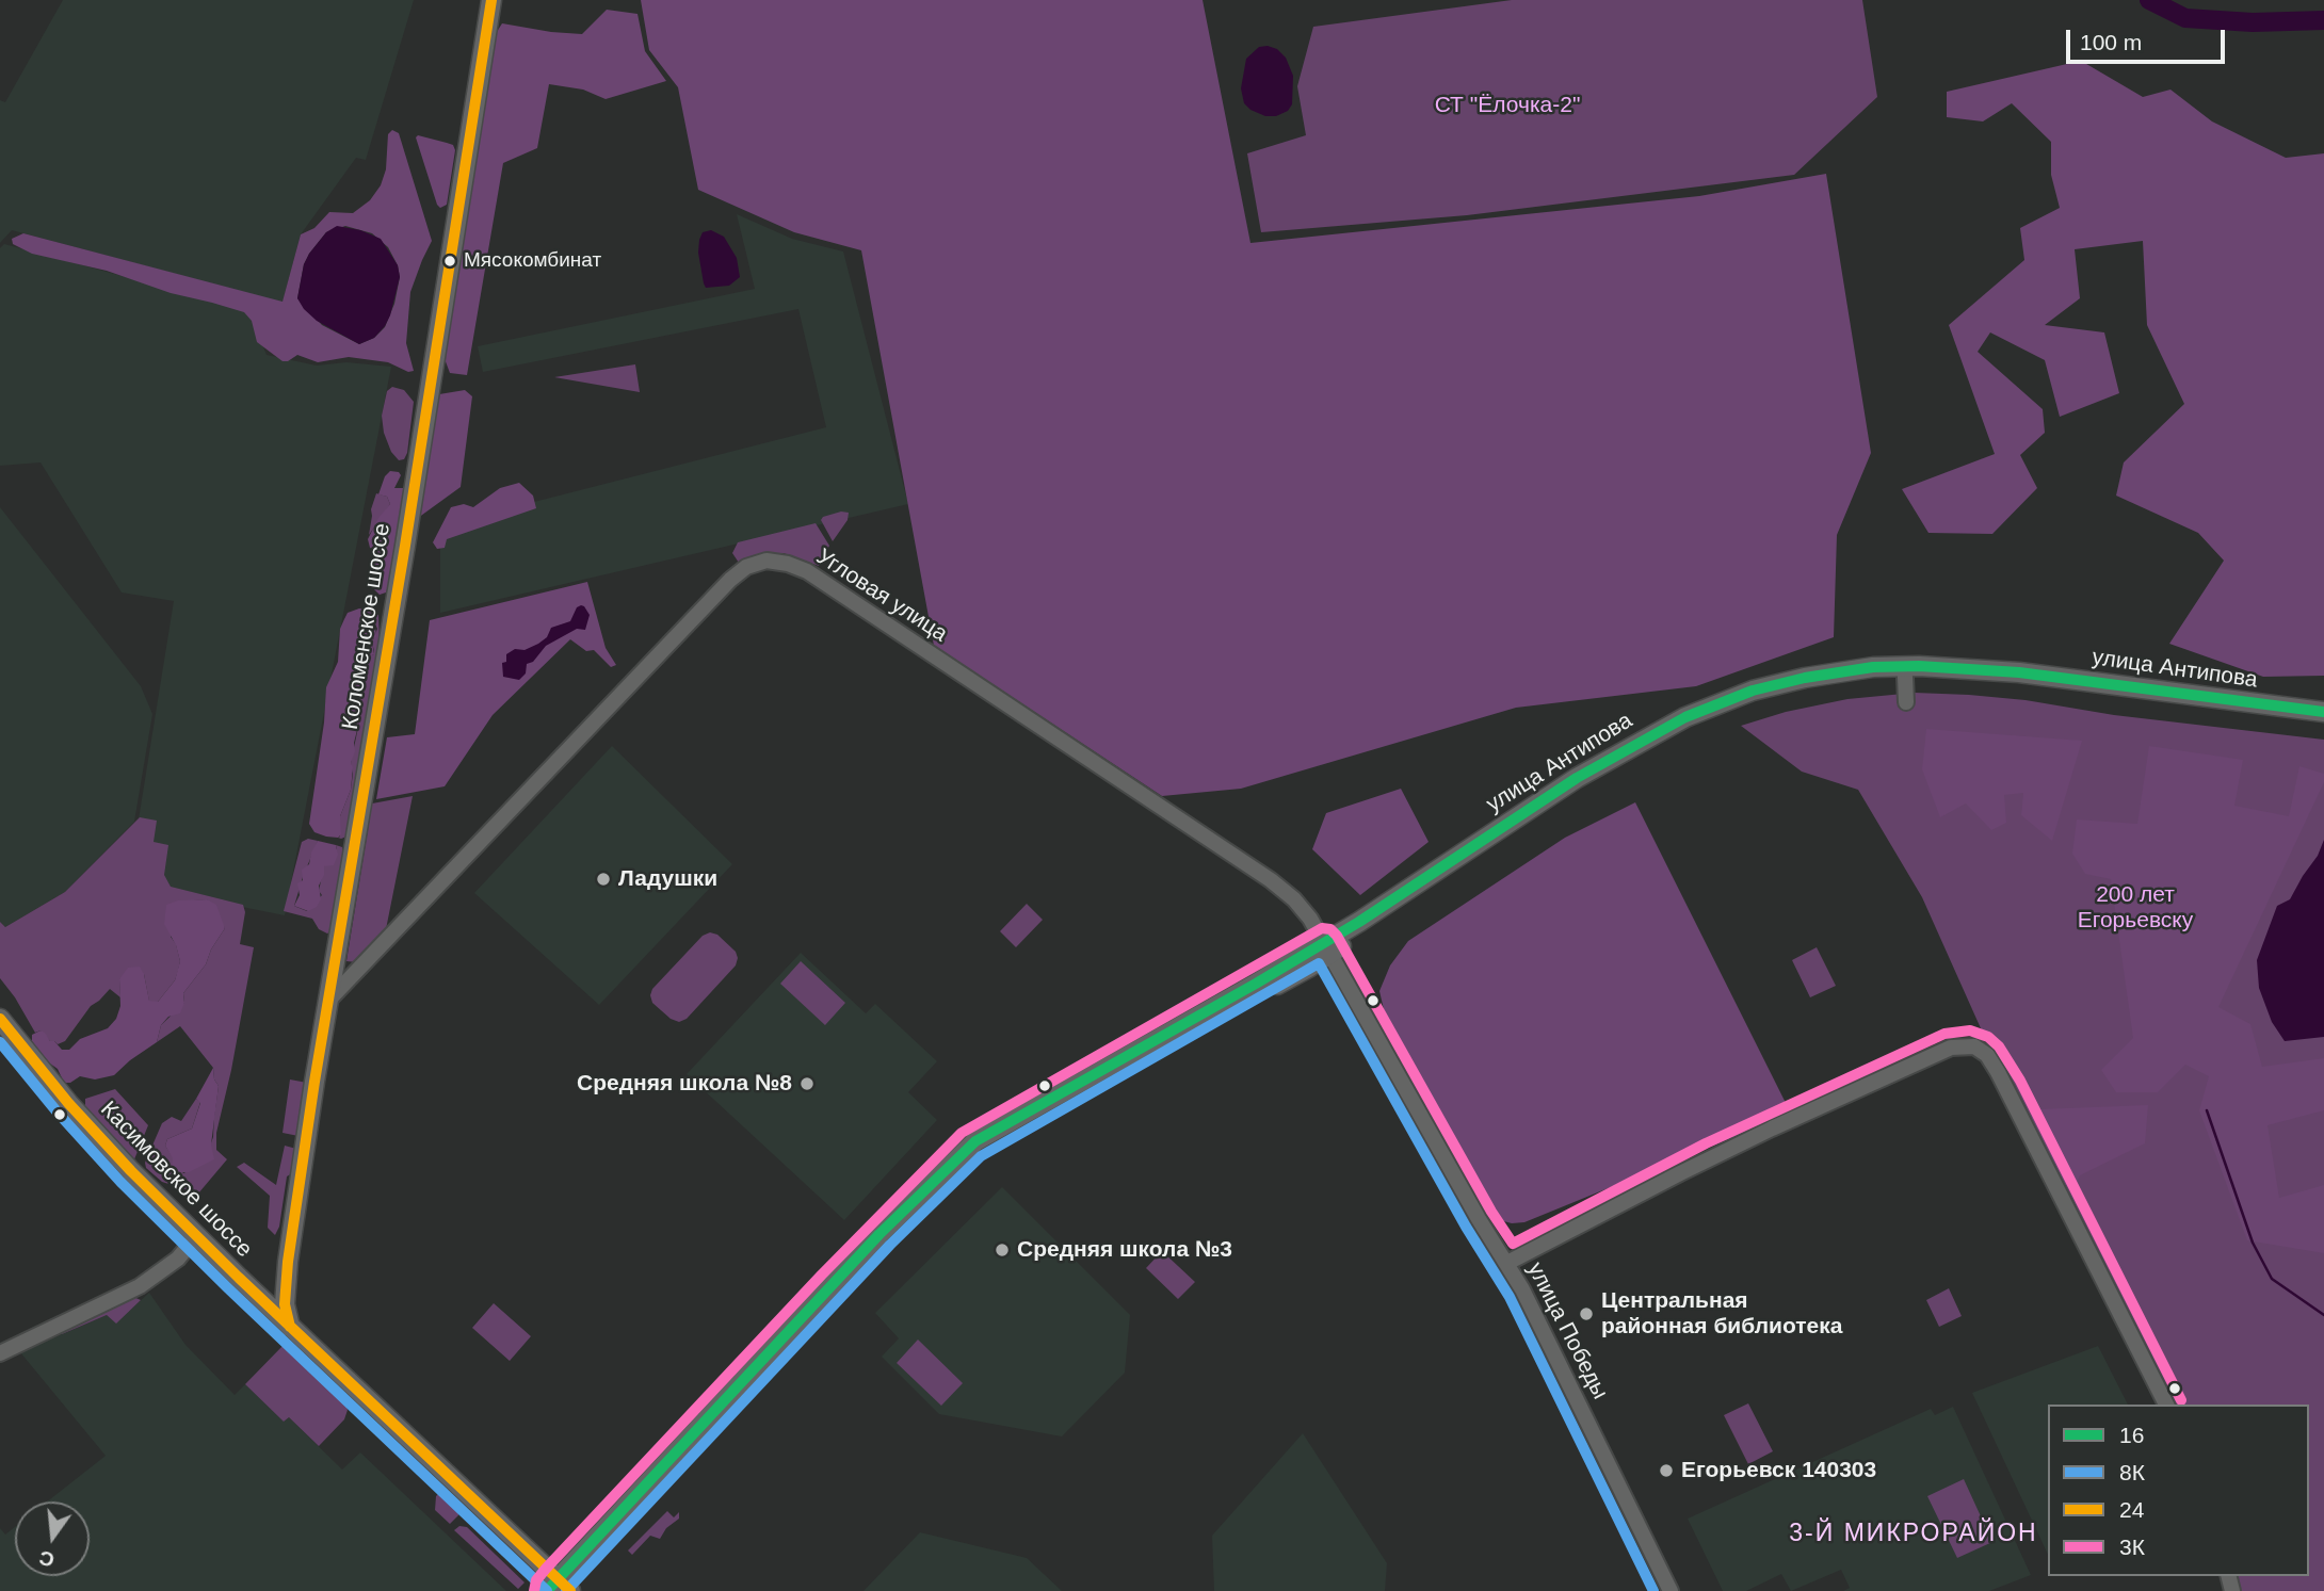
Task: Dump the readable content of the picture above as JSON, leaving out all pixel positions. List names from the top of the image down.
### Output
{
  "streets": {
    "main road": ["Коломенское шоссе", "улица Антипова", "Касимовское шоссе"],
    "street": ["Угловая улица", "улица Победы"]
  },
  "crossings": [
    ["Угловая улица", "Коломенское шоссе"],
    ["Угловая улица", "улица Антипова"],
    ["Угловая улица", "улица Победы"],
    ["Коломенское шоссе", "Касимовское шоссе"],
    ["улица Антипова", "Касимовское шоссе"],
    ["улица Антипова", "улица Победы"]
  ],
  "districts": ["3-Й МИКРОРАЙОН"],
  "parks": ["СТ \"Ёлочка-2\"", "200 лет Егорьевску"],
  "places": [
    "Мясокомбинат",
    "Ладушки",
    "Средняя школа №8",
    "Средняя школа №3",
    "Центральная районная библиотека",
    "Егорьевск 140303"
  ],
  "lines": [
    "transit line 24",
    "transit line 16",
    "transit line 3К",
    "transit line 8К"
  ],
  "legend": [
    "16",
    "8К",
    "24",
    "3К"
  ],
  "scale_bar": "100 m",
  "north": "bottom"
}
